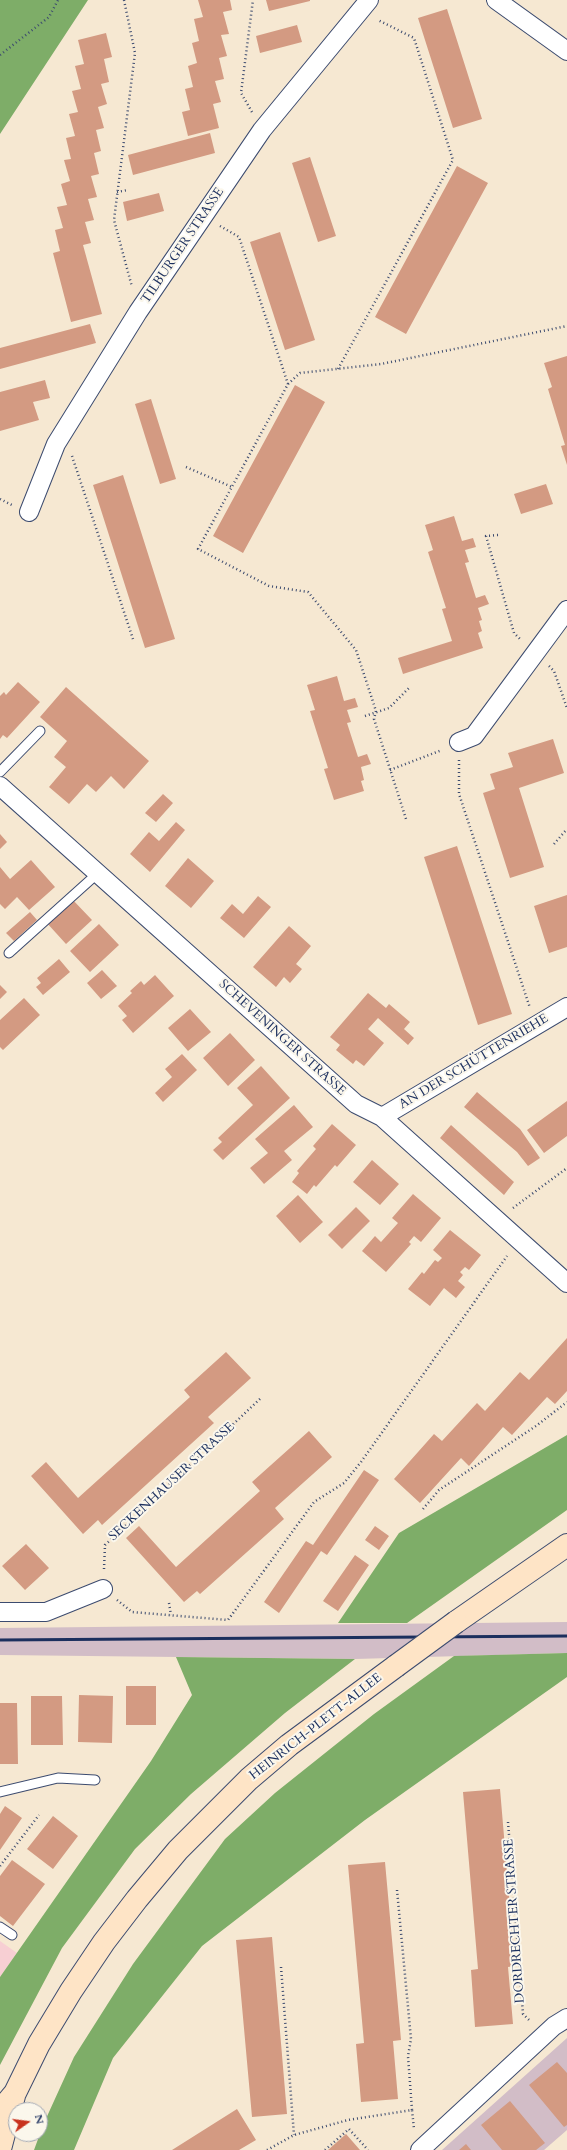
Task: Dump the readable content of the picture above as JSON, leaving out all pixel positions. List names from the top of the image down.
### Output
{
  "streets": {
    "main road": ["HEINRICH-PLETT-ALLEE"],
    "street": ["TILBURGER STRASSE", "SCHEVENINGER STRASSE", "AN DER SCHÜTTENRIEHE"],
    "path": ["SECKENHAUSER STRASSE", "DORDRECHTER STRASSE"]
  },
  "crossings": [
    ["SCHEVENINGER STRASSE", "AN DER SCHÜTTENRIEHE"]
  ],
  "north": "right"
}
